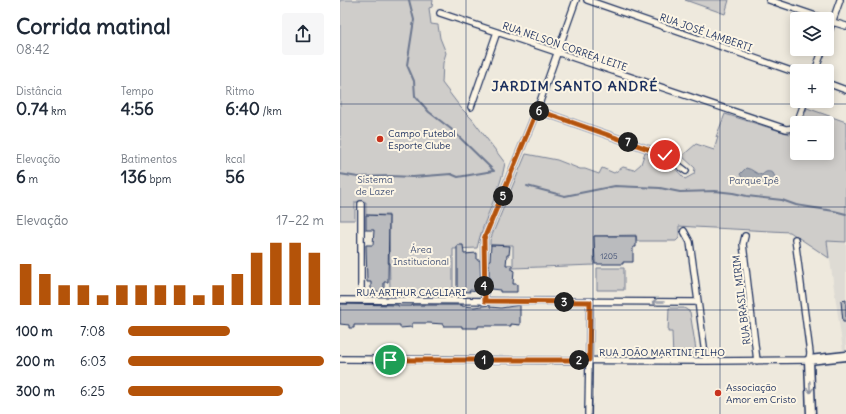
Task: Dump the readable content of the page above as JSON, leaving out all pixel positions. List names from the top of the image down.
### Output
{
  "streets": {
    "street": [
      "RUA JOSÉ LAMBERTI",
      "RUA NELSON CORREA LEITE",
      "RUA ARTHUR CAGLIARI",
      "RUA BRASIL MIRIM",
      "RUA JOÃO MARTINI FILHO"
    ]
  },
  "crossings": [
    ["RUA BRASIL MIRIM", "RUA JOÃO MARTINI FILHO"]
  ],
  "districts": ["JARDIM SANTO ANDRÉ"],
  "parks": ["Sistema de Lazer", "Parque Ipê", "Área Institucional"],
  "places": ["Campo Futebol Esporte Clube", "Associação Amor em Cristo"],
  "house_numbers": ["1205"],
  "page": {
    "heading": ["Corrida matinal", "08:42"],
    "map_buttons": ["+", "−"],
    "stats": [
      ["Distância", "0.74 km"],
      ["Tempo", "4:56"],
      ["Ritmo", "6:40 /km"],
      ["Elevação", "6 m"],
      ["Batimentos", "136 bpm"],
      ["kcal", "56"]
    ],
    "pins": [
      "6",
      "7",
      "5",
      "4",
      "3",
      "1",
      "2"
    ],
    "chart": ["Elevação", "17–22 m"],
    "list": [
      {
        "name": "100 m",
        "note": "7:08"
      },
      {
        "name": "200 m",
        "note": "6:03"
      },
      {
        "name": "300 m",
        "note": "6:25"
      }
    ]
  }
}
